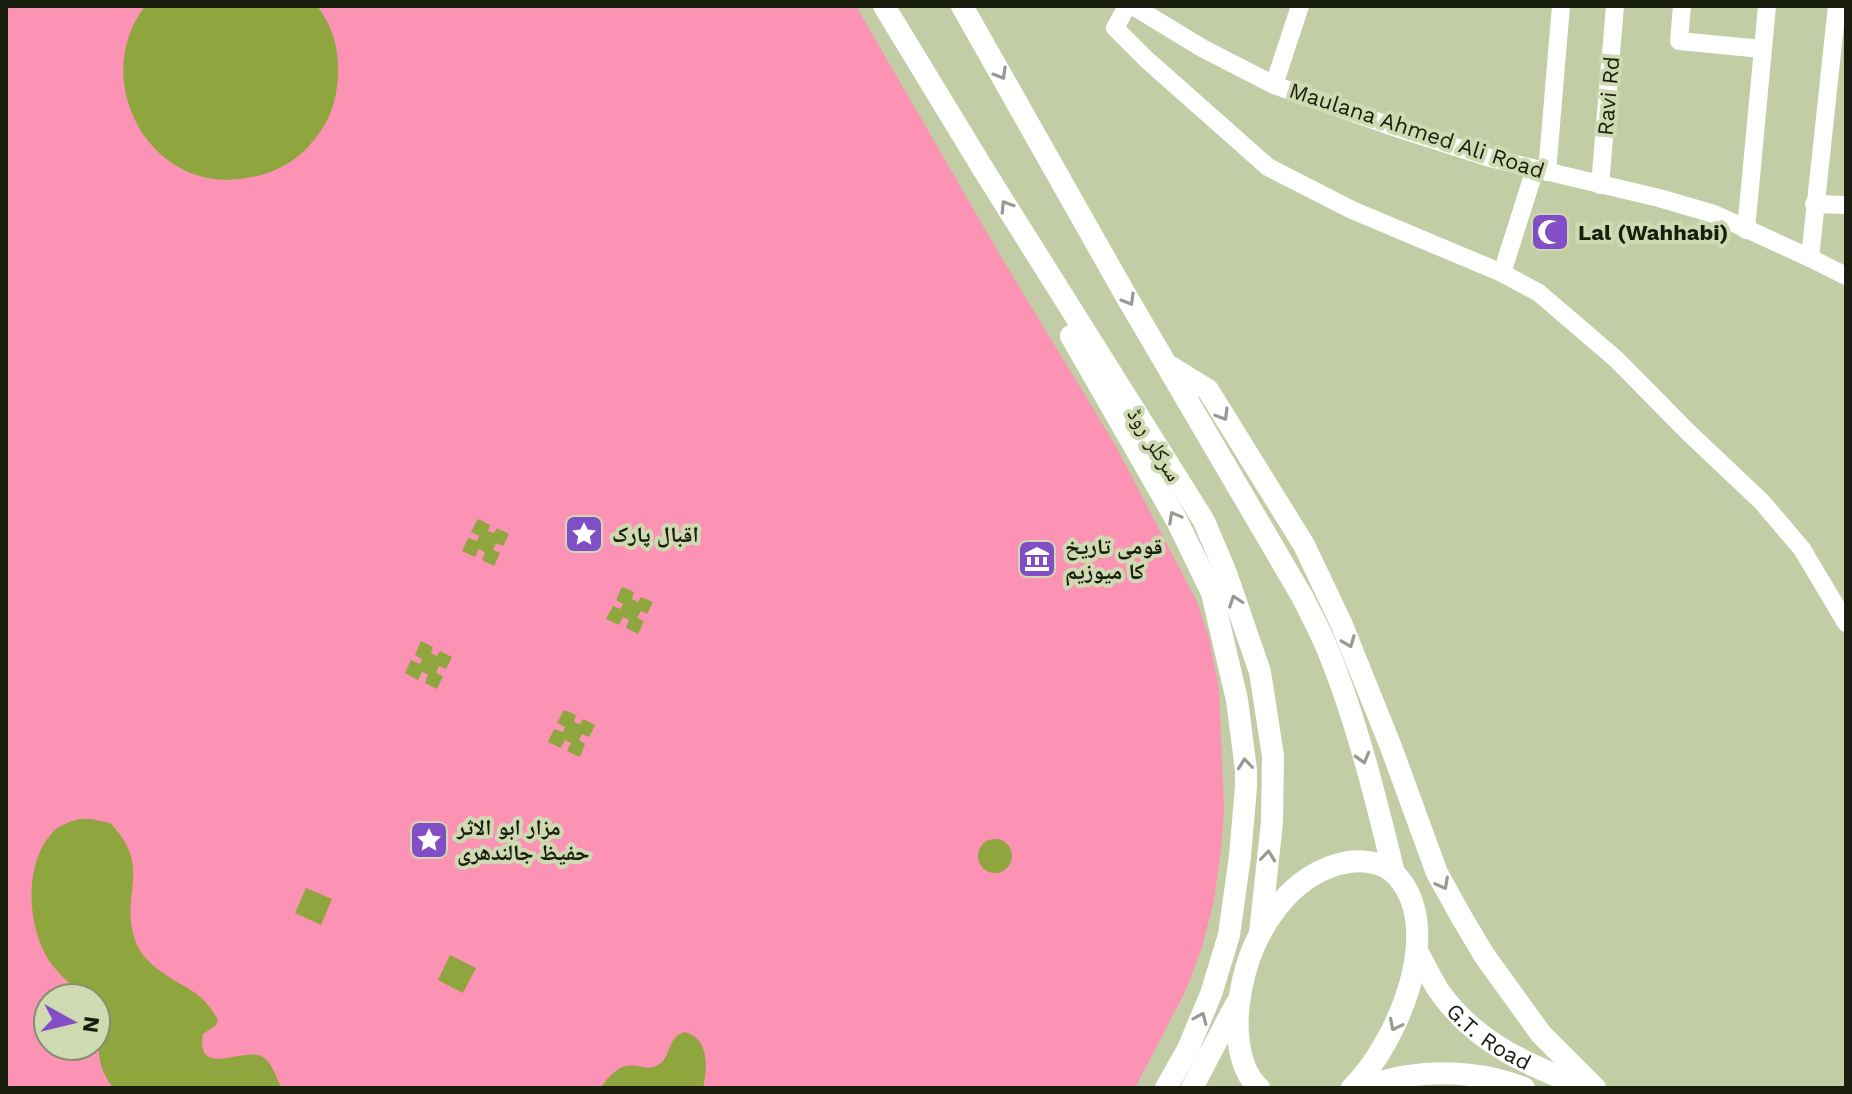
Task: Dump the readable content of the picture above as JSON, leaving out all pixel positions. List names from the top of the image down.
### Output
{
  "streets": {
    "main road": ["سرکلر روڈ", "G.T. Road"],
    "street": ["Ravi Rd", "Maulana Ahmed Ali Road"]
  },
  "crossings": [
    ["Ravi Rd", "Maulana Ahmed Ali Road"]
  ],
  "places": {
    "mosque": ["Lal (Wahhabi)"],
    "place": ["اقبال پارک", "مزار ابو الاثر حفیظ جالندھری"],
    "museum": ["قومی تاریخ کا میوزیم"]
  },
  "north": "right"
}
